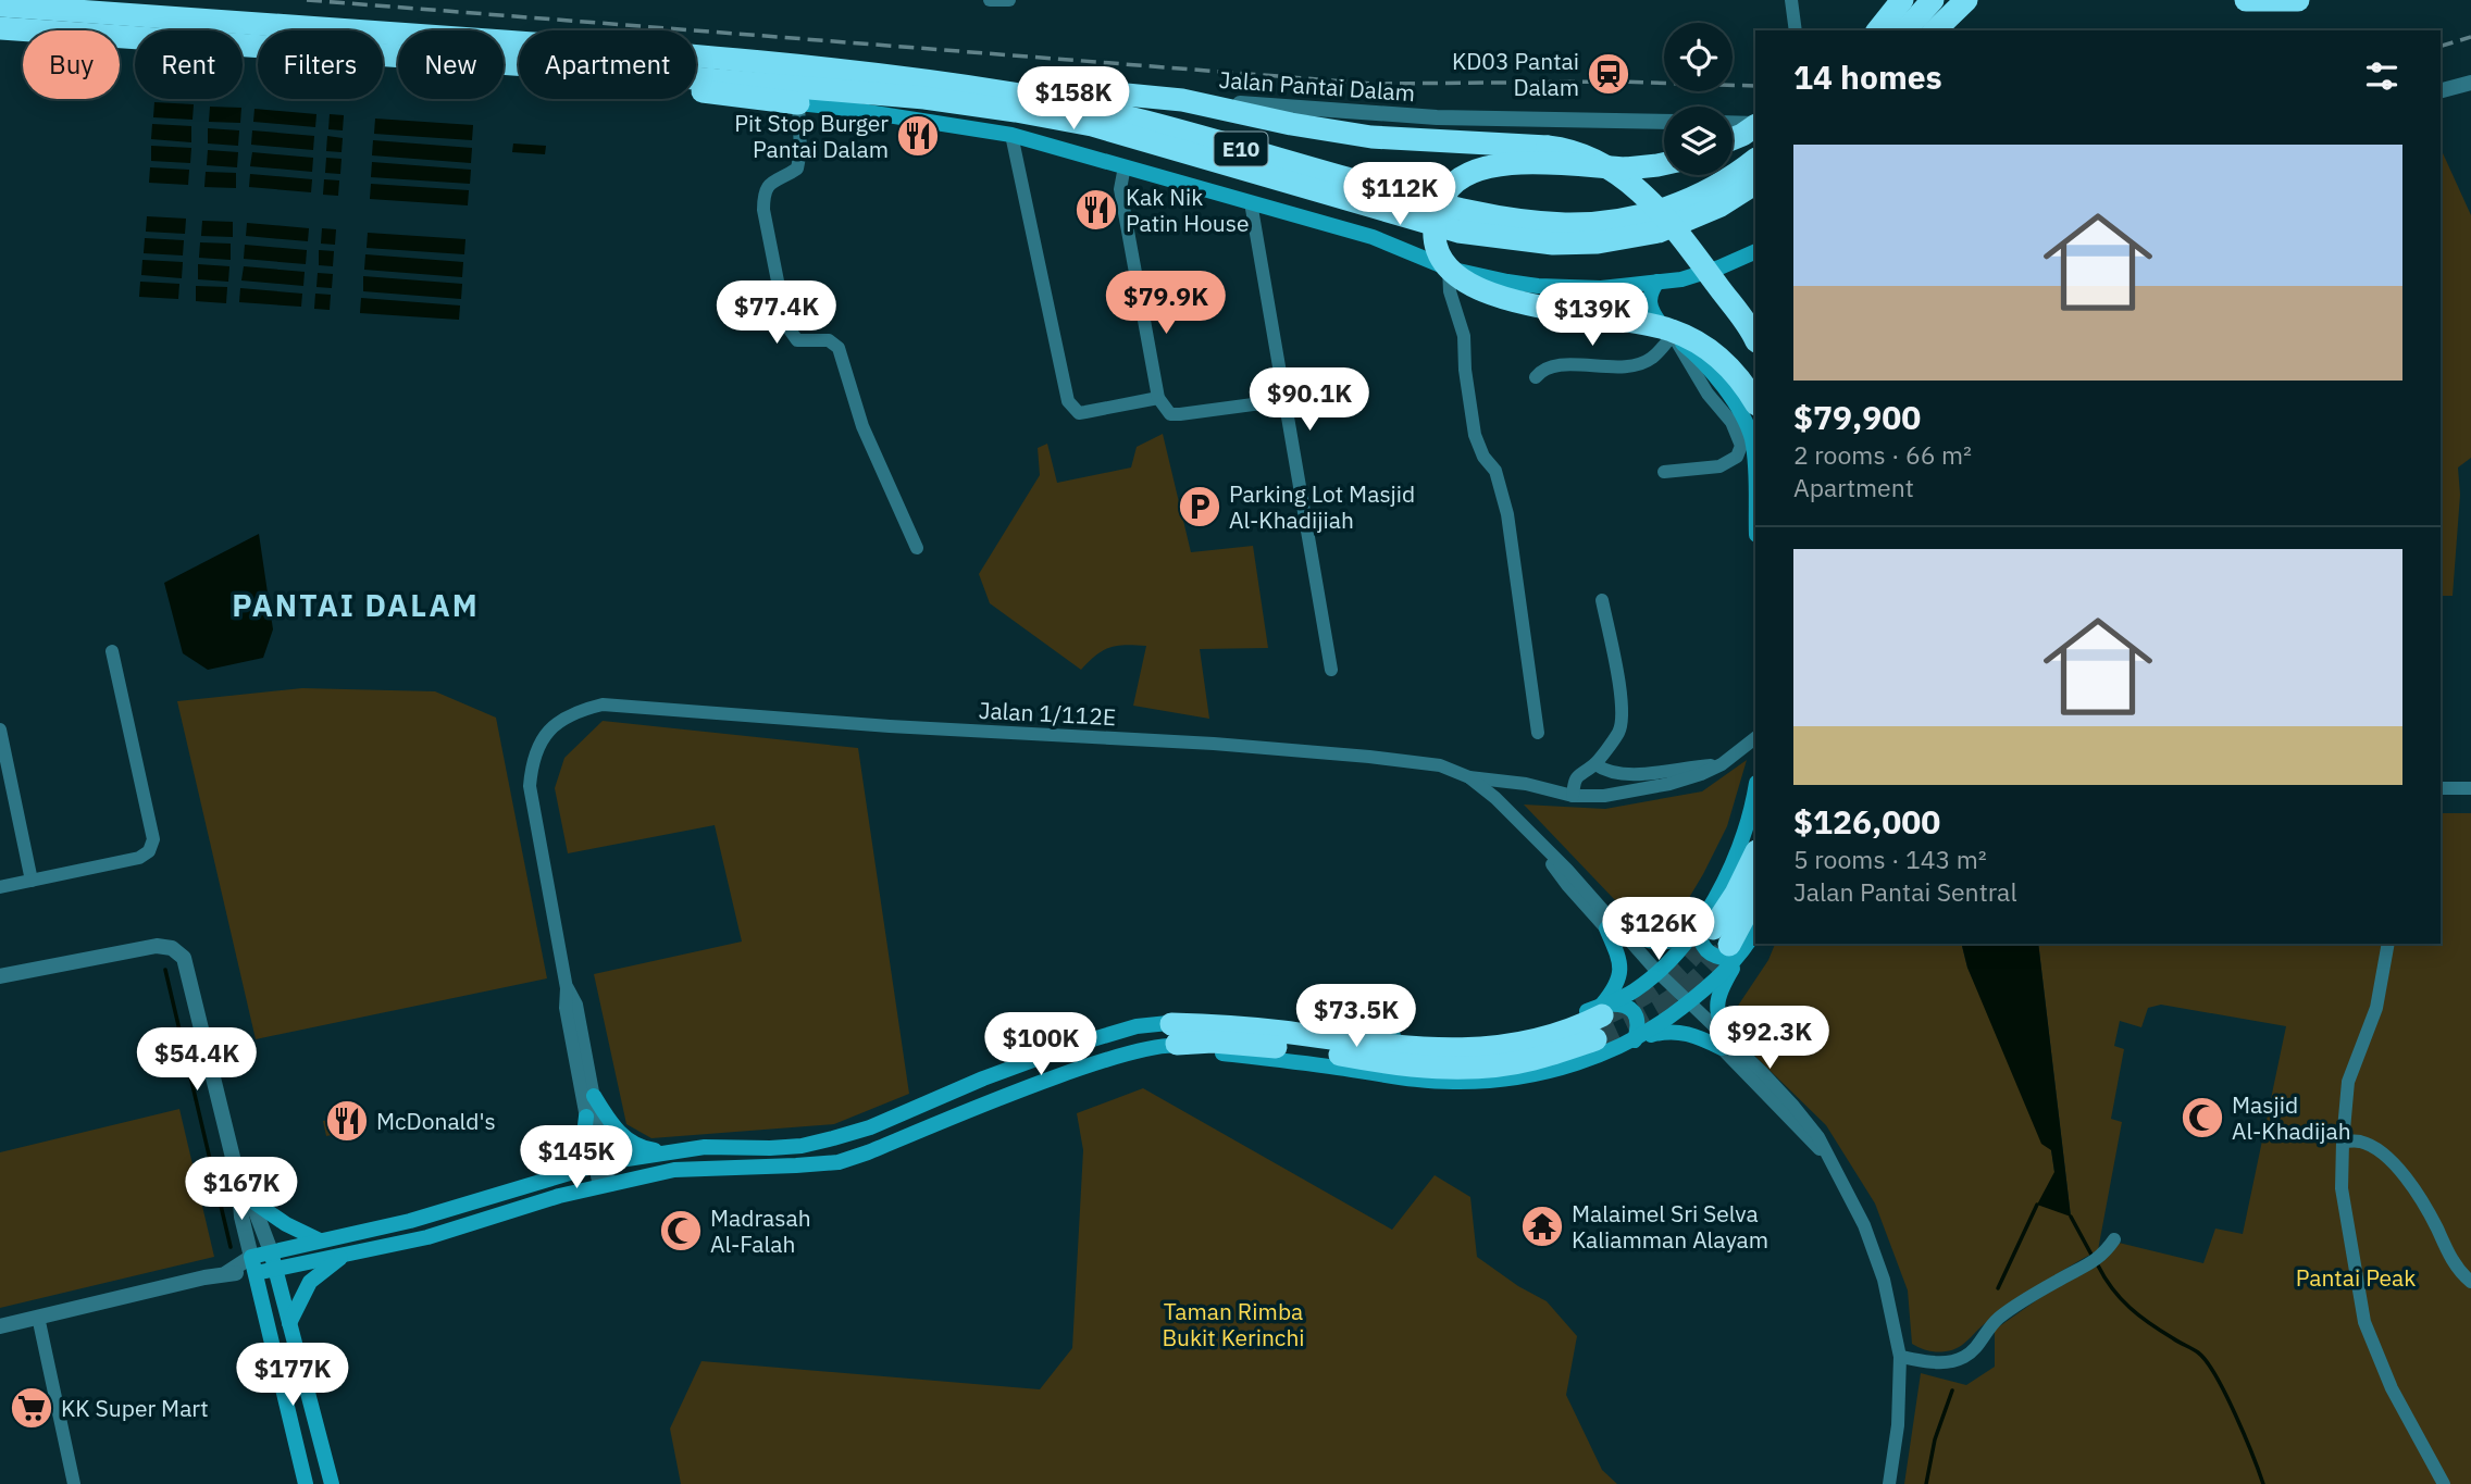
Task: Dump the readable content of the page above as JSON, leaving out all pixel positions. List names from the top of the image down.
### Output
{
  "streets": {
    "highway": ["E10"],
    "street": ["Jalan Pantai Dalam", "Jalan 1/112E"]
  },
  "districts": ["PANTAI DALAM"],
  "parks": ["Pantai Peak", "Taman Rimba Bukit Kerinchi"],
  "places": {
    "station": ["KD03 Pantai Dalam"],
    "restaurant": ["Pit Stop Burger Pantai Dalam", "Kak Nik Patin House", "McDonald's"],
    "parking": ["Parking Lot Masjid Al-Khadijiah"],
    "mosque": ["Masjid Al-Khadijah", "Madrasah Al-Falah"],
    "temple": ["Malaimel Sri Selva Kaliamman Alayam"],
    "supermarket": ["KK Super Mart"]
  },
  "page": {
    "chip": [
      "Buy",
      "Rent",
      "Filters",
      "New",
      "Apartment"
    ],
    "heading": "14 homes",
    "price": [
      "$158K",
      "$112K",
      "$79.9K",
      "$77.4K",
      "$139K",
      "$90.1K",
      "$126K",
      "$73.5K",
      "$92.3K",
      "$100K",
      "$54.4K",
      "$145K",
      "$167K",
      "$177K"
    ],
    "list": [
      {
        "name": "$79,900",
        "note": "2 rooms · 66 m² · Apartment"
      },
      {
        "name": "$126,000",
        "note": "5 rooms · 143 m² · Jalan Pantai Sentral"
      }
    ]
  }
}
